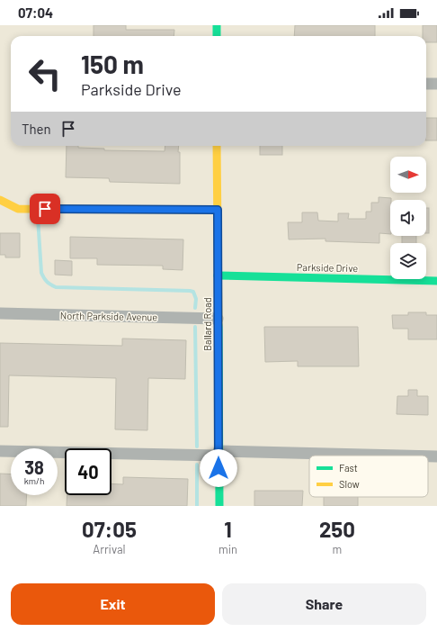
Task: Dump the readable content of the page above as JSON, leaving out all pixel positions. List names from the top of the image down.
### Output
{
  "streets": {
    "street": ["Parkside Drive", "North Parkside Avenue", "Ballard Road"]
  },
  "crossings": [
    ["Parkside Drive", "Ballard Road"],
    ["North Parkside Avenue", "Ballard Road"]
  ],
  "legend": ["Fast", "Slow"],
  "north": "right",
  "page": {
    "status": "07:04",
    "turn": ["150 m", "Parkside Drive"],
    "then": "Then",
    "speed": "38 km/h",
    "limit": "40",
    "eta": [
      "07:05",
      "Arrival",
      "1",
      "min",
      "250",
      "m"
    ],
    "buttons": ["Exit", "Share"]
  }
}
